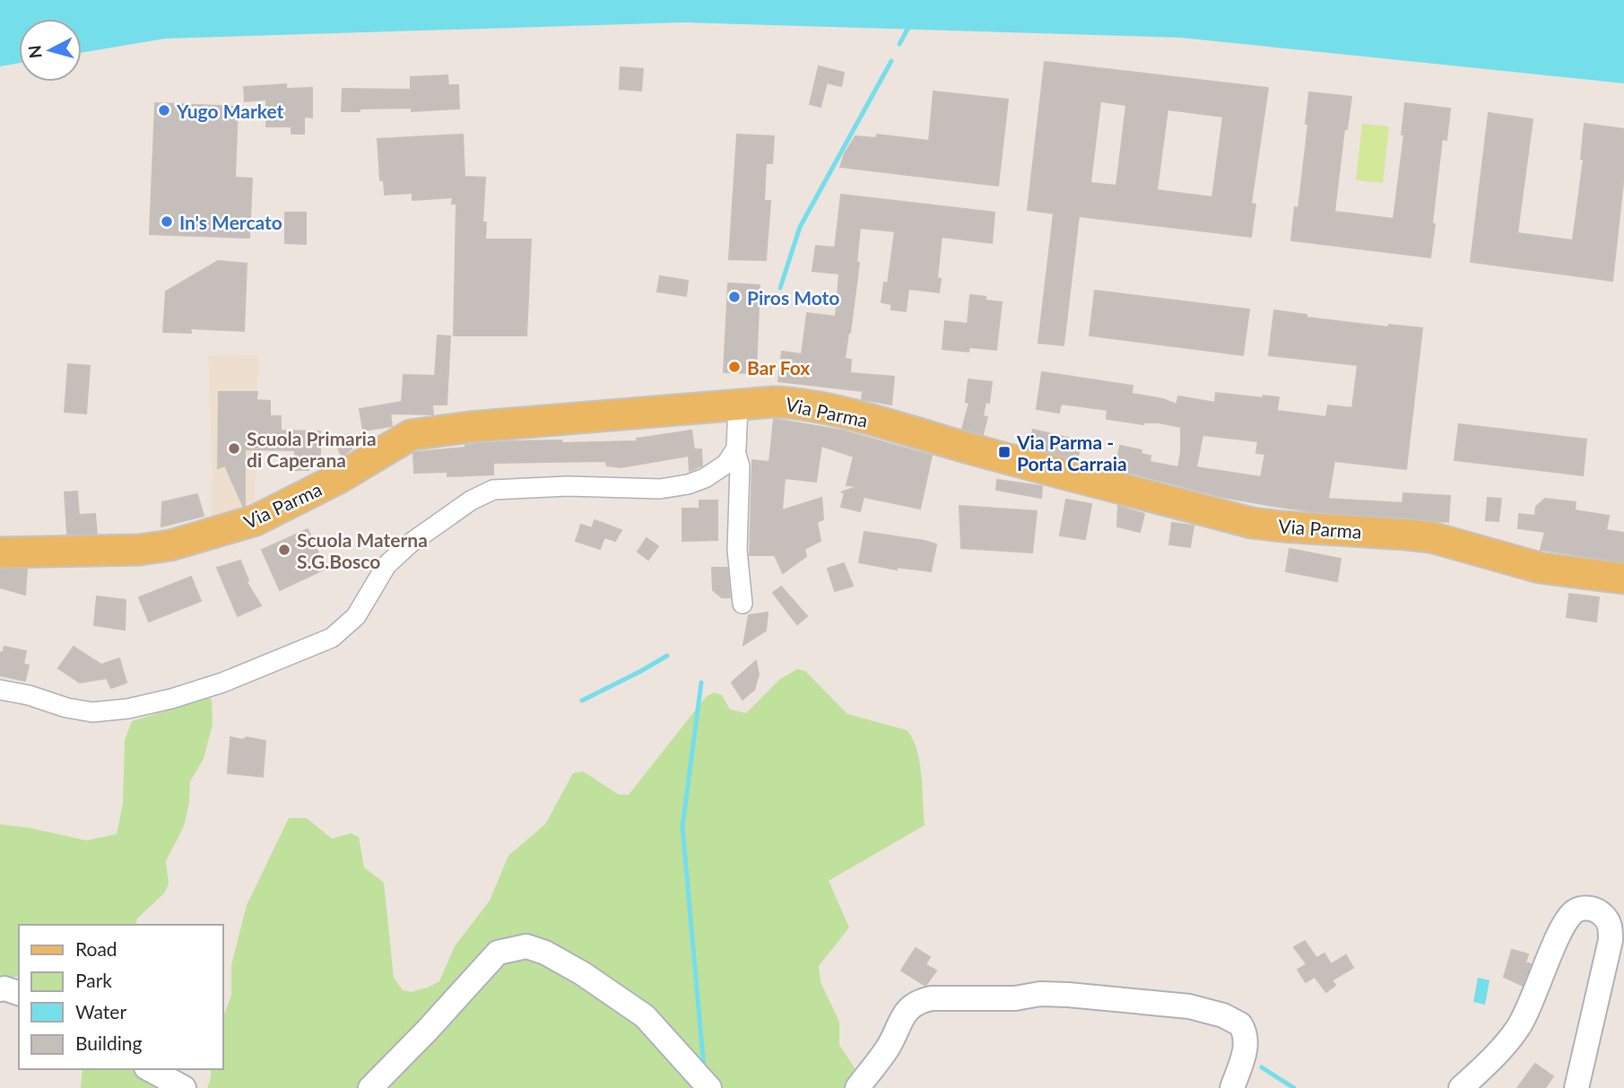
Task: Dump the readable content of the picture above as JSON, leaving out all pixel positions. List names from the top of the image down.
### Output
{
  "streets": {
    "main road": ["Via Parma"]
  },
  "places": {
    "other": [
      "Yugo Market",
      "In's Mercato",
      "Piros Moto",
      "Bar Fox",
      "Scuola Primaria di Caperana",
      "Scuola Materna S.G.Bosco"
    ],
    "transit": ["Via Parma - Porta Carraia"]
  },
  "legend": [
    "Road",
    "Park",
    "Water",
    "Building"
  ],
  "north": "left"
}
